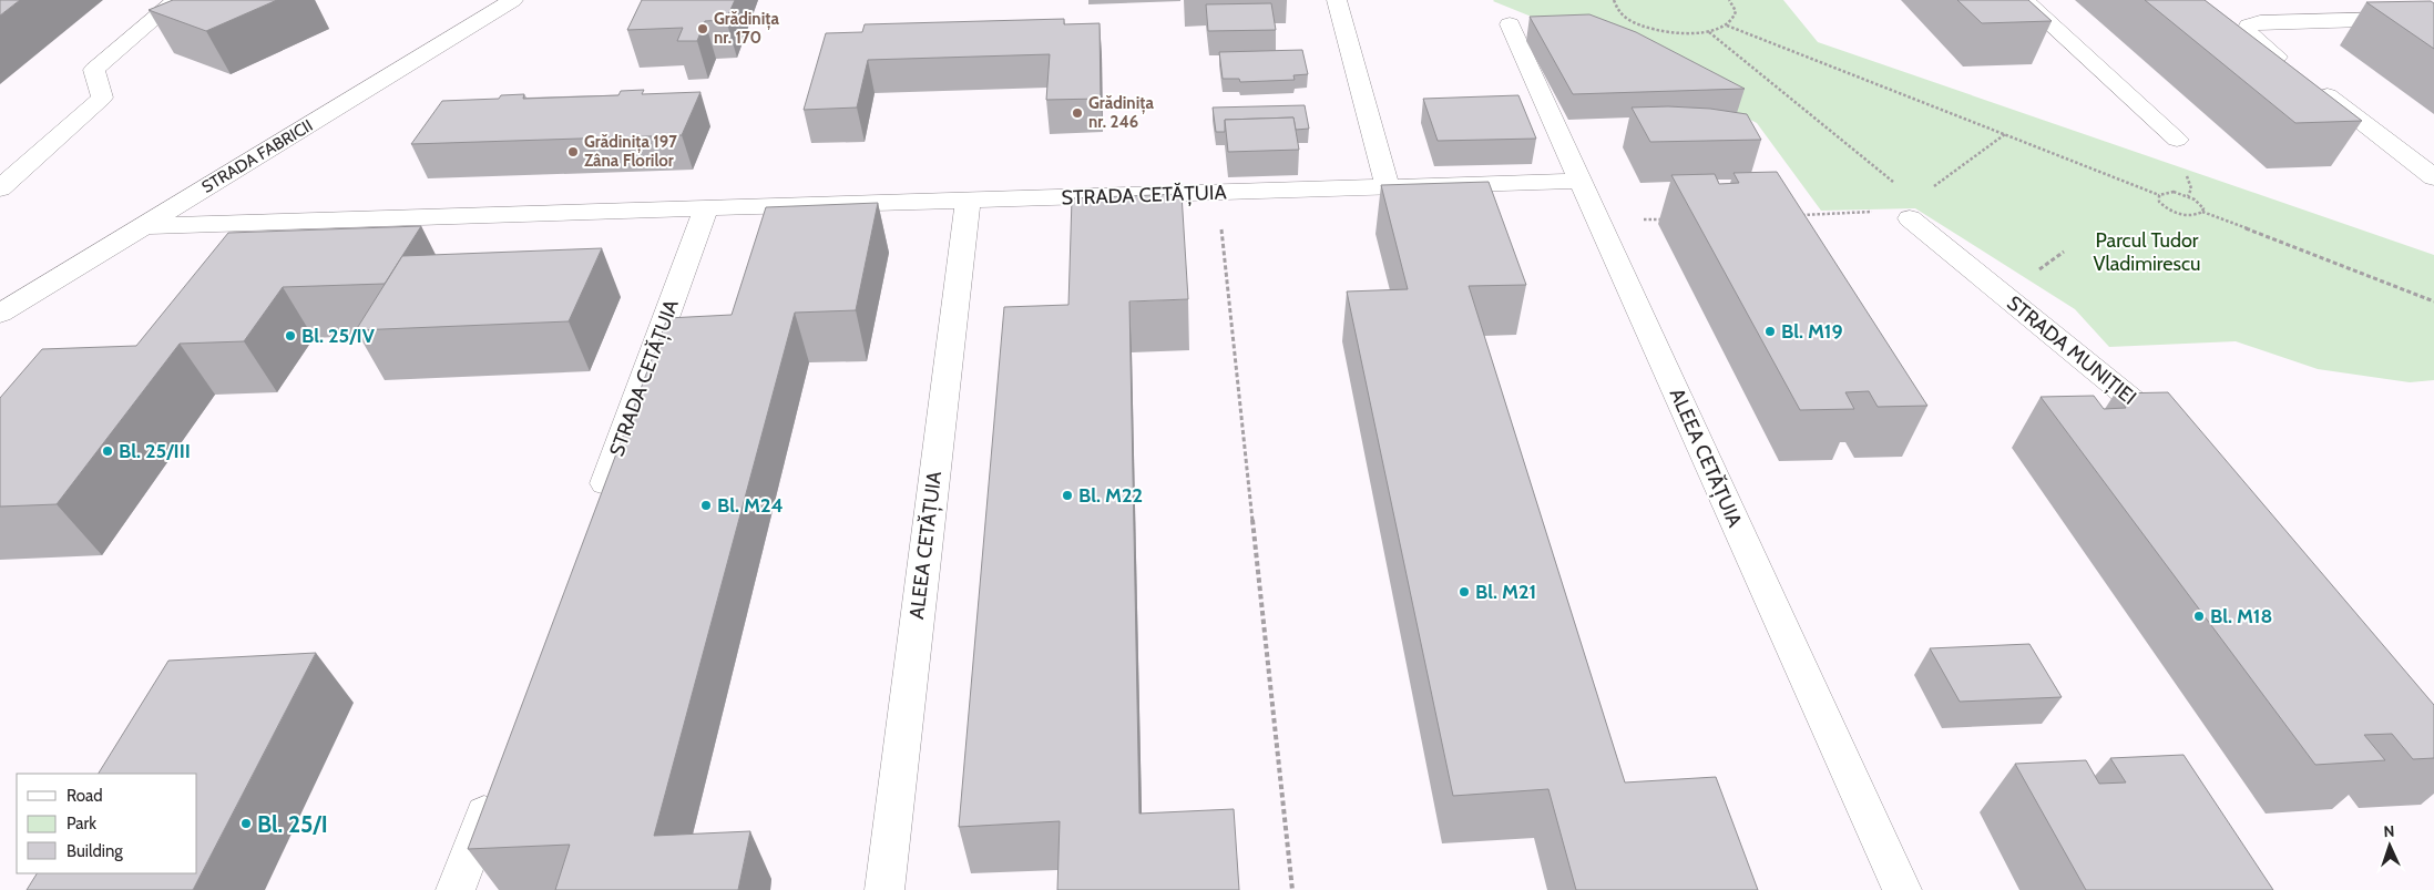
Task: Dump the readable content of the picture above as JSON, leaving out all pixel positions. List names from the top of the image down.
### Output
{
  "streets": {
    "street": [
      "STRADA FABRICII",
      "STRADA CETĂȚUIA",
      "STRADA MUNIȚIEI",
      "ALEEA CETĂȚUIA"
    ]
  },
  "crossings": [
    ["STRADA FABRICII", "STRADA CETĂȚUIA"],
    ["STRADA CETĂȚUIA", "ALEEA CETĂȚUIA"]
  ],
  "parks": ["Parcul Tudor Vladimirescu"],
  "places": [
    "Grădinița nr. 170",
    "Grădinița nr. 246",
    "Grădinița 197 Zâna Florilor",
    "Bl. M19",
    "Bl. 25/IV",
    "Bl. 25/III",
    "Bl. M22",
    "Bl. M24",
    "Bl. M21",
    "Bl. M18",
    "Bl. 25/I"
  ],
  "legend": ["Road", "Park", "Building"],
  "north": "top"
}
